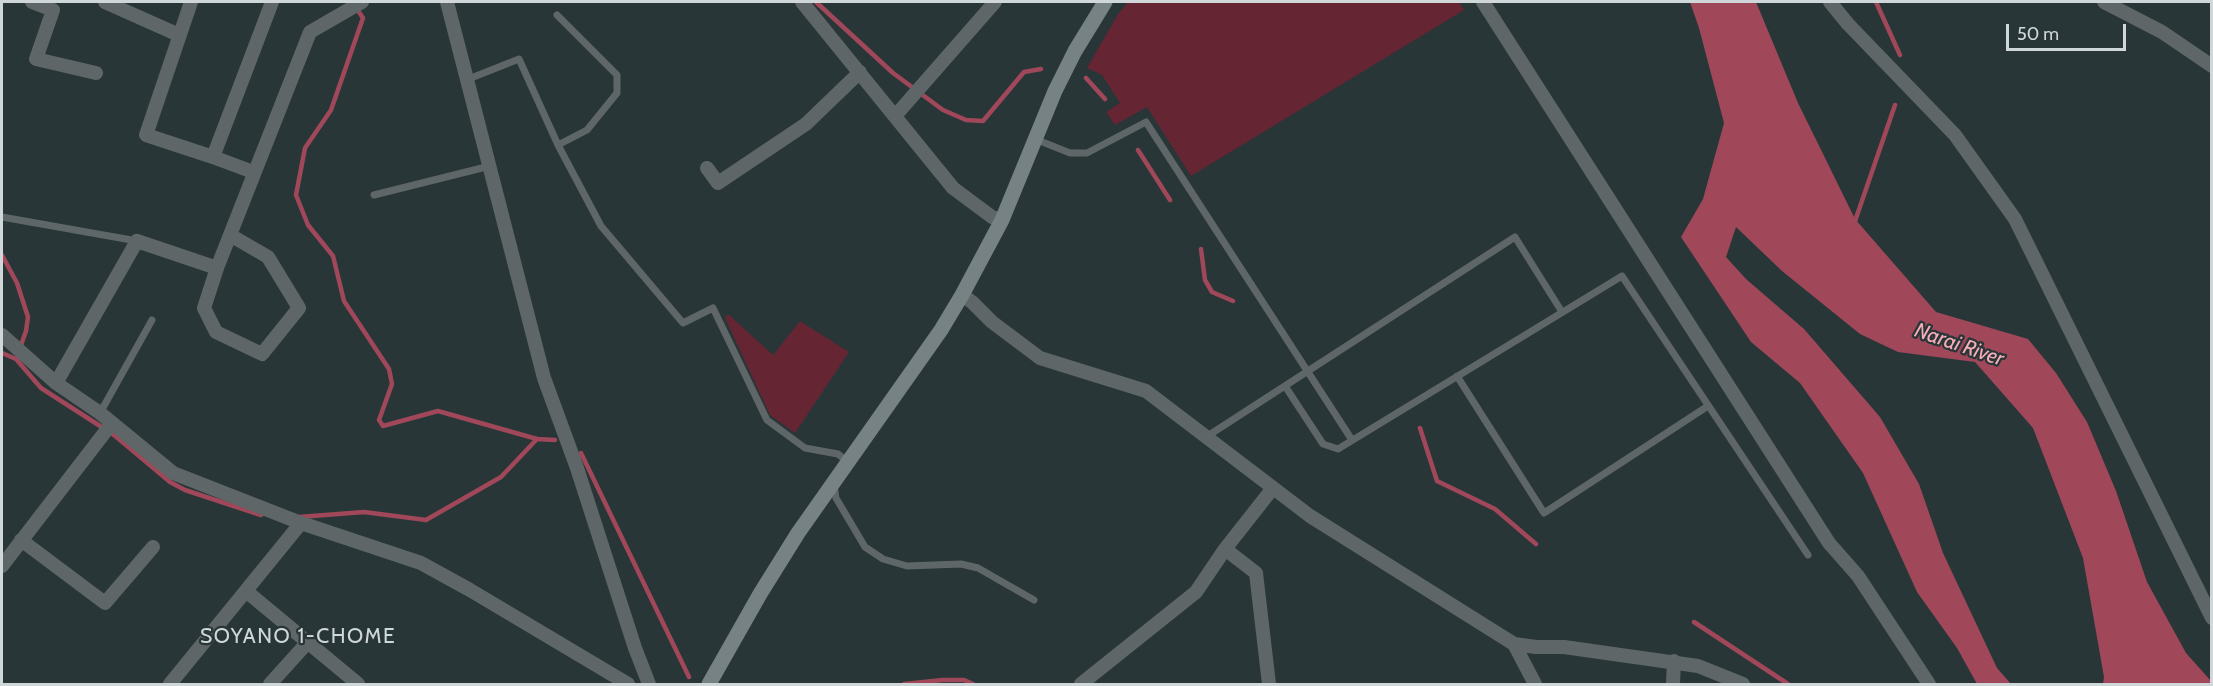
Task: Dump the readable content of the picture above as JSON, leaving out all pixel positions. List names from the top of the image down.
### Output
{
  "districts": ["SOYANO 1-CHOME"],
  "water": ["Narai River"],
  "scale_bar": "50 m"
}
